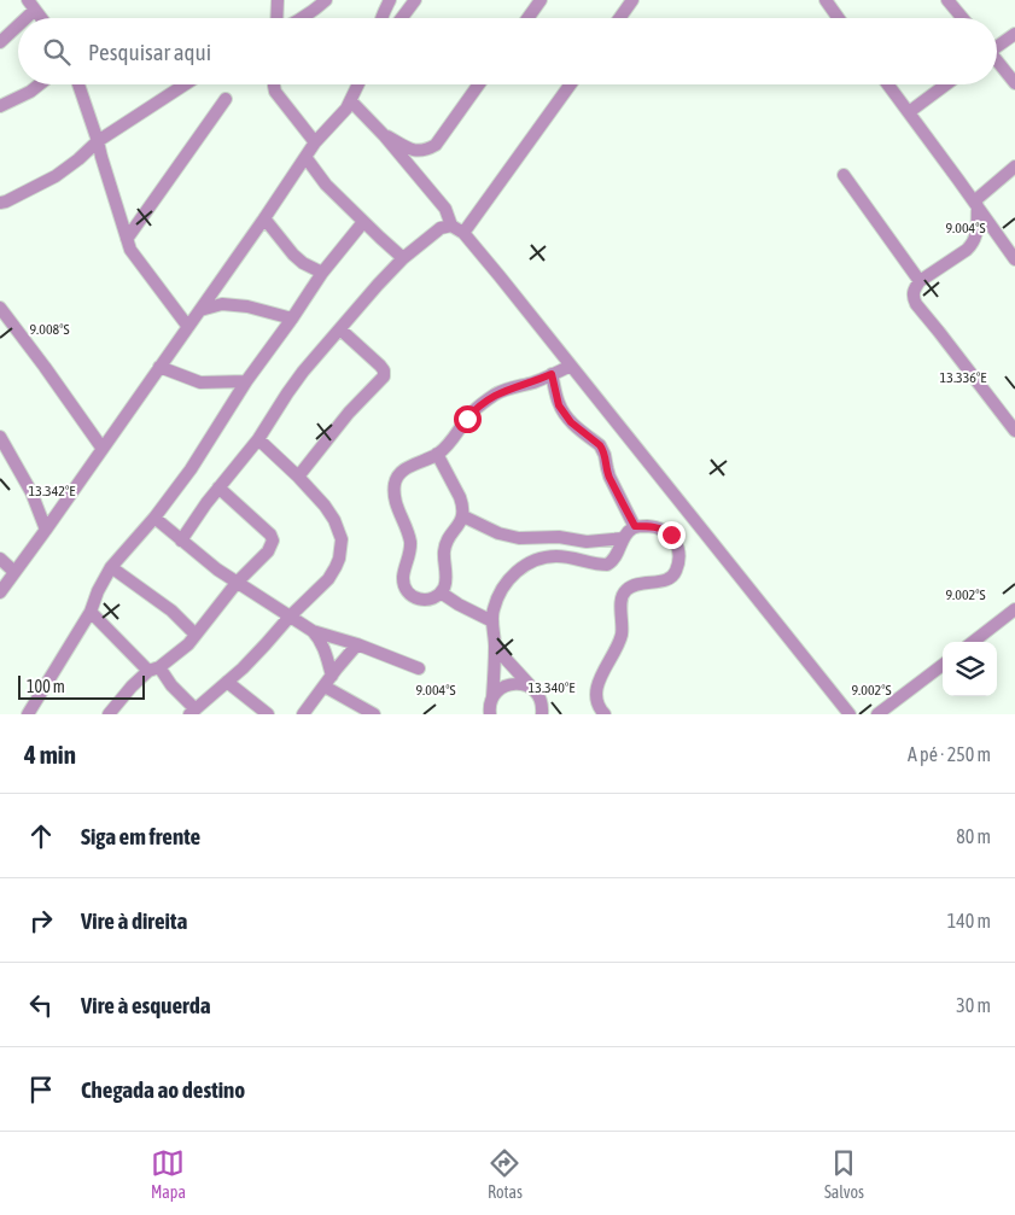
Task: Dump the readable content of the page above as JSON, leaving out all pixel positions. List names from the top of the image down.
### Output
{
  "scale_bar": "100 m",
  "page": {
    "search": "Pesquisar aqui",
    "scale": "100 m",
    "heading": ["4 min", "A pé · 250 m"],
    "list": [
      ["Siga em frente", "80 m"],
      ["Vire à direita", "140 m"],
      ["Vire à esquerda", "30 m"],
      "Chegada ao destino"
    ],
    "nav": ["Mapa", "Rotas", "Salvos"]
  },
  "coordinates": [
    "9.004°S",
    "9.008°S",
    "13.336°E",
    "13.342°E",
    "9.002°S",
    "13.340°E"
  ]
}
